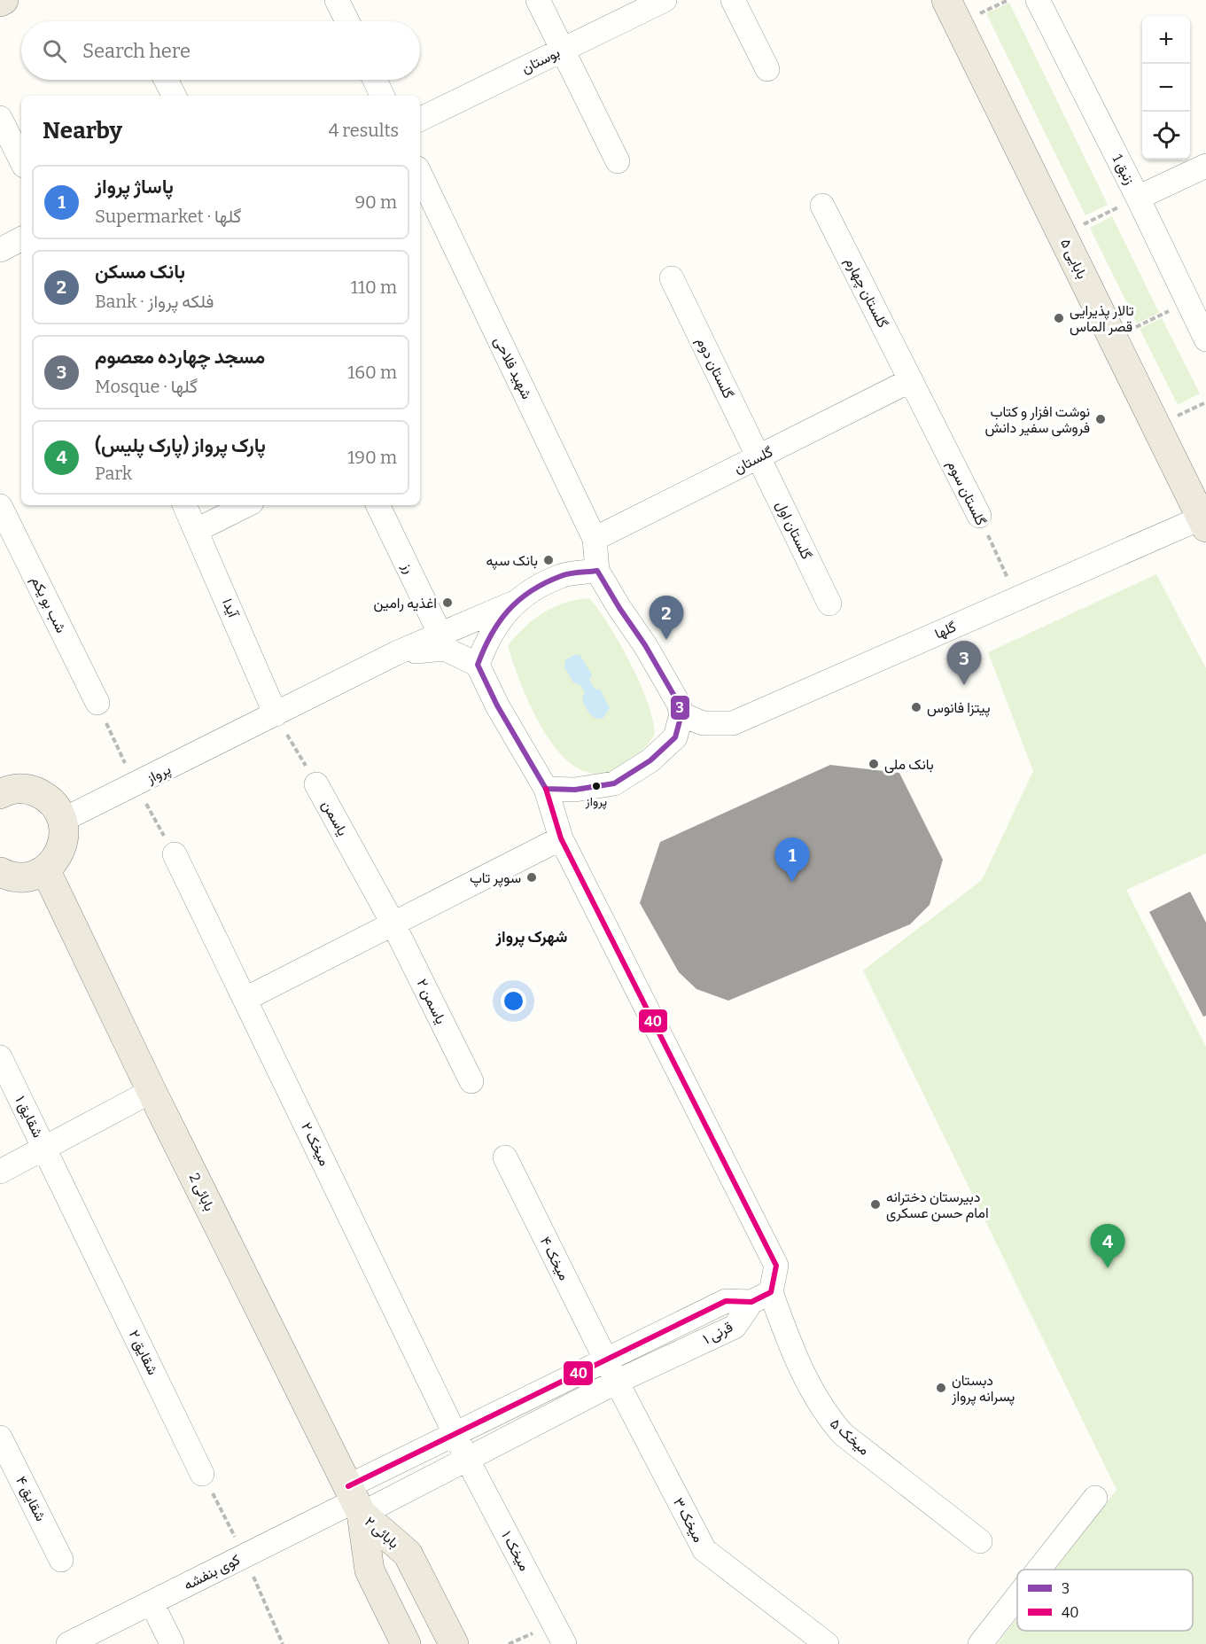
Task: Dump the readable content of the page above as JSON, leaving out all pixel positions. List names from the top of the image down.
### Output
{
  "streets": {
    "main road": ["۵ بابایی", "بابائی 2", "بابائی ۲"],
    "street": [
      "بوستان",
      "زنبق 1",
      "گلستان چهارم",
      "شهید فلاحی",
      "گلستان دوم",
      "گلستان",
      "گلستان سوم",
      "گلستان اول",
      "رز",
      "شب بو یکم",
      "آیدا",
      "گلها",
      "پرواز",
      "یاسمن",
      "یاسمن ۲",
      "شقایق ۱",
      "میخک ۲",
      "میخک ۴",
      "قرنی ۱",
      "شقایق ۲",
      "میخک ۵",
      "شقایق ۴",
      "میخک ۳",
      "میخک ۱",
      "کوی بنفشه"
    ]
  },
  "crossings": [
    ["۵ بابایی", "گلها"],
    ["گلستان چهارم", "گلستان"],
    ["گلستان چهارم", "گلستان سوم"],
    ["شهید فلاحی", "گلستان"],
    ["گلستان دوم", "گلستان"],
    ["گلستان دوم", "گلستان اول"],
    ["گلستان", "گلستان سوم"],
    ["گلستان", "گلستان اول"],
    ["گلستان سوم", "گلها"],
    ["رز", "پرواز"],
    ["آیدا", "پرواز"],
    ["آیدا", "یاسمن"],
    ["پرواز", "یاسمن"],
    ["یاسمن", "یاسمن ۲"],
    ["شقایق ۱", "شقایق ۲"],
    ["میخک ۲", "قرنی ۱"],
    ["میخک ۲", "میخک ۱"],
    ["بابائی 2", "قرنی ۱"],
    ["بابائی 2", "بابائی ۲"],
    ["بابائی 2", "کوی بنفشه"],
    ["میخک ۴", "قرنی ۱"],
    ["میخک ۴", "میخک ۳"],
    ["قرنی ۱", "میخک ۵"],
    ["قرنی ۱", "میخک ۳"],
    ["قرنی ۱", "بابائی ۲"],
    ["قرنی ۱", "میخک ۱"],
    ["قرنی ۱", "کوی بنفشه"],
    ["بابائی ۲", "کوی بنفشه"]
  ],
  "districts": ["شهرک پرواز"],
  "places": [
    "تالار پذیرایی قصر الماس",
    "نوشت افزار و کتاب فروشی سفیر دانش",
    "بانک سپه",
    "اغذیه رامین",
    "پیتزا فانوس",
    "بانک ملی",
    "پرواز",
    "سوپر تاپ",
    "دبیرستان دخترانه امام حسن عسکری",
    "دبستان پسرانه پرواز"
  ],
  "lines": ["transit line 3", "transit line 40"],
  "legend": ["3", "40"],
  "page": {
    "map_buttons": ["+", "−"],
    "search": "Search here",
    "heading": ["Nearby", "4 results"],
    "list": [
      {
        "mark": "1",
        "name": "پاساژ پرواز",
        "note": "Supermarket · گلها",
        "value": "90 m"
      },
      {
        "mark": "2",
        "name": "بانک مسکن",
        "note": "Bank · فلکه پرواز",
        "value": "110 m"
      },
      {
        "mark": "3",
        "name": "مسجد چهارده معصوم",
        "note": "Mosque · گلها",
        "value": "160 m"
      },
      {
        "mark": "4",
        "name": "پارک پرواز (پارک پلیس)",
        "note": "Park",
        "value": "190 m"
      }
    ],
    "pins": [
      "2",
      "3",
      "1",
      "4"
    ]
  }
}
